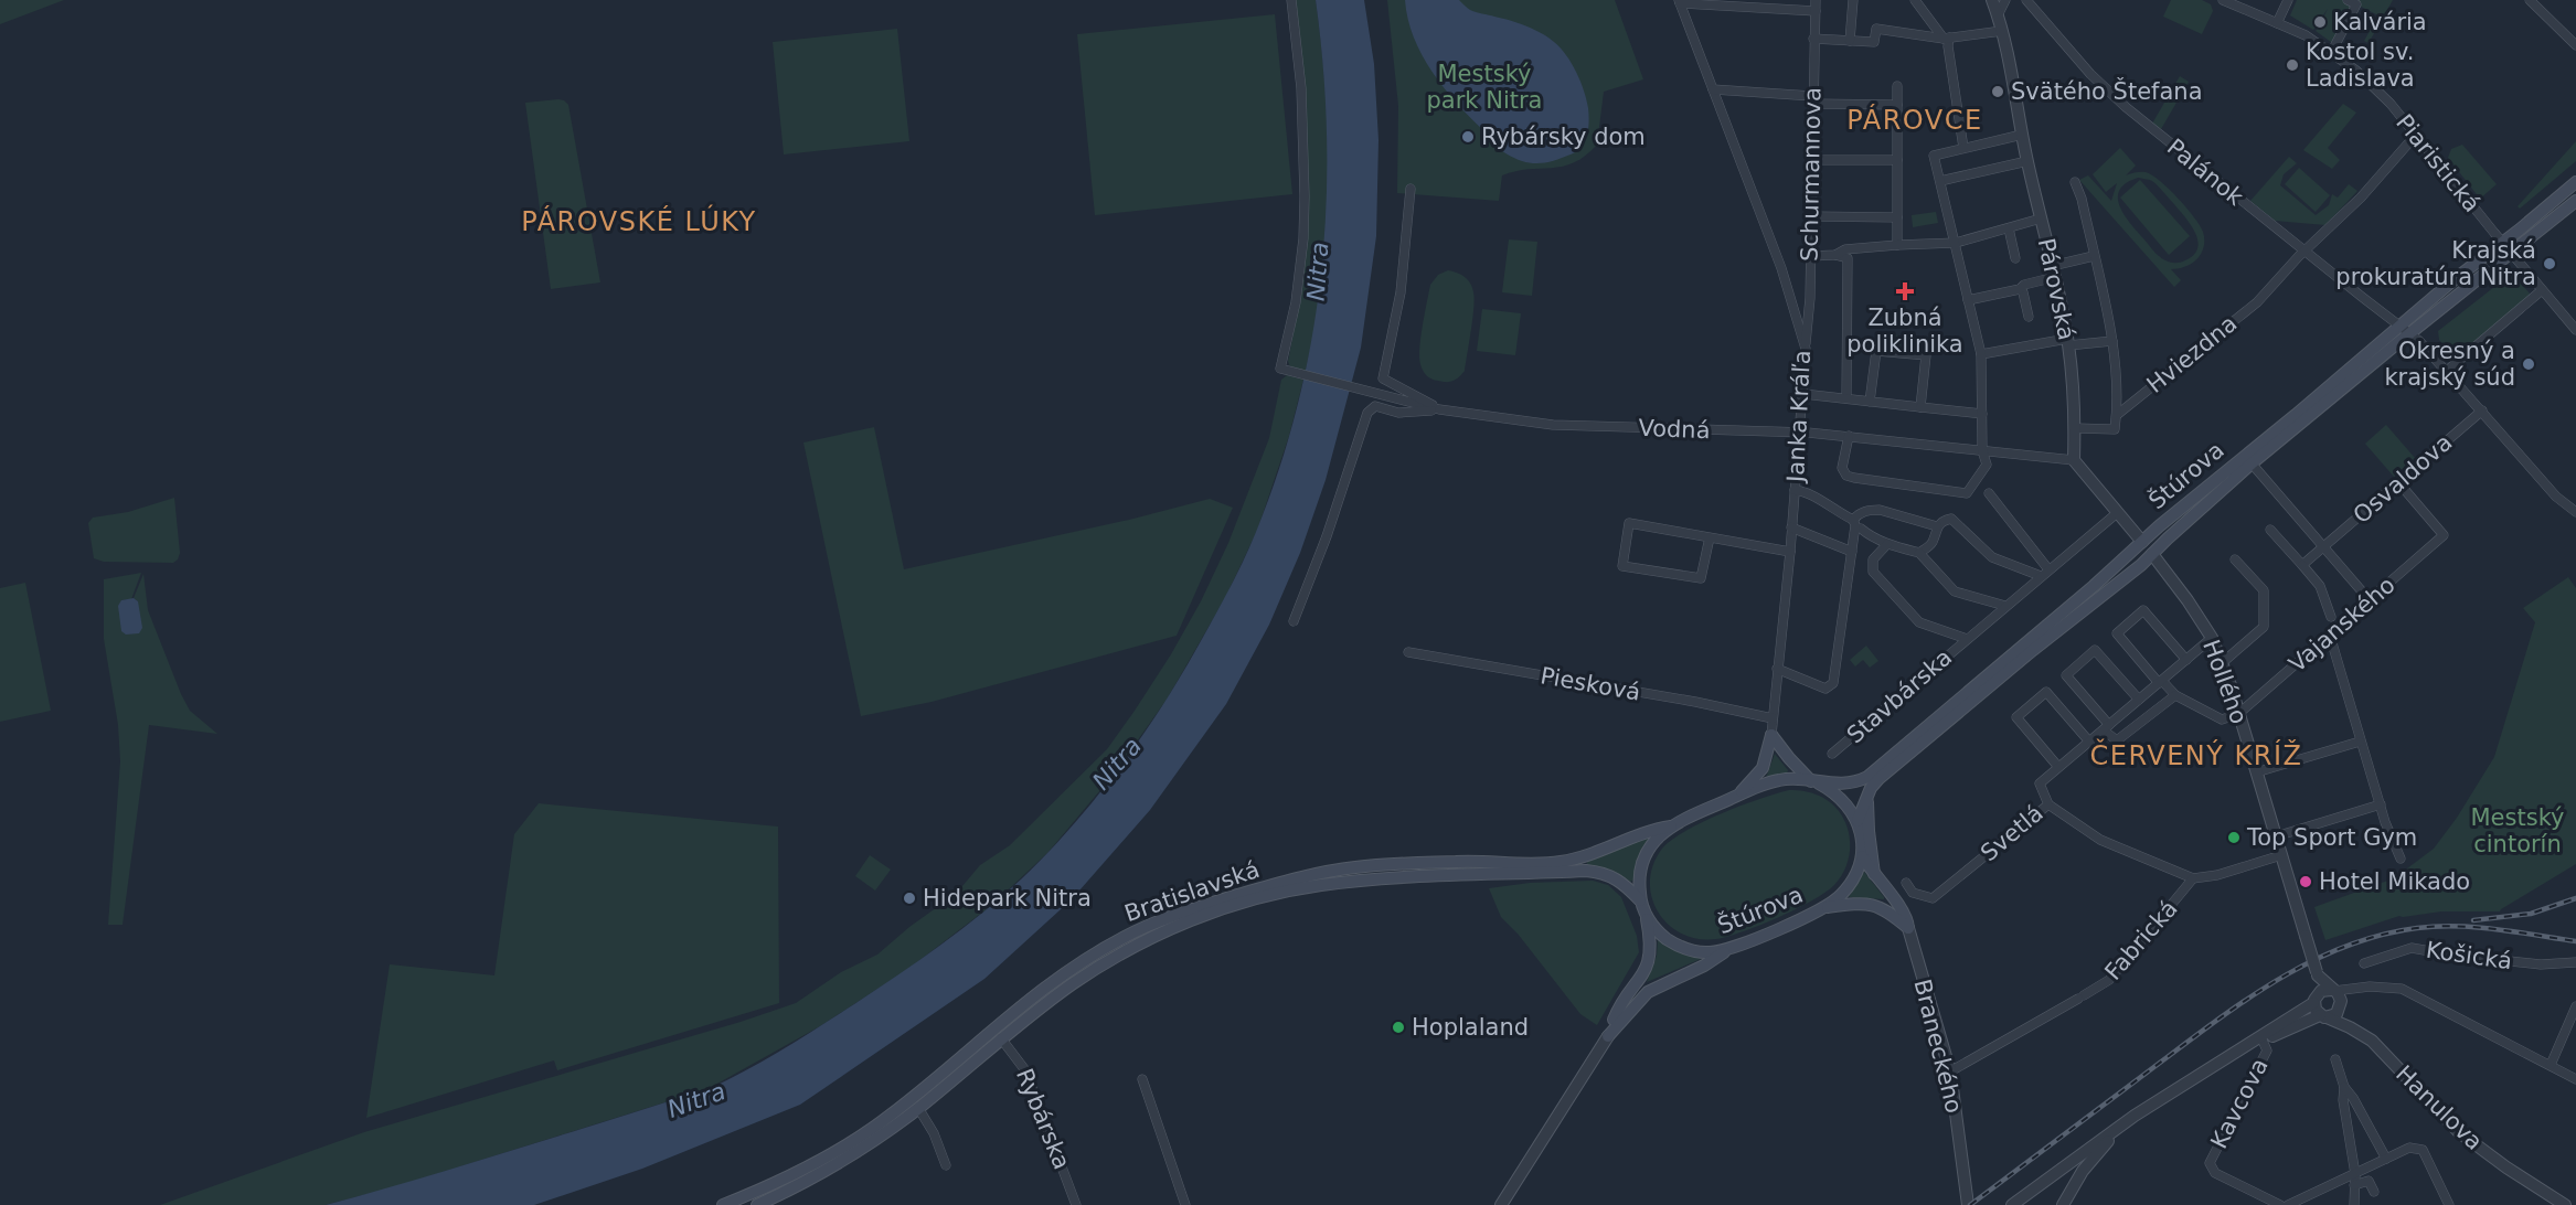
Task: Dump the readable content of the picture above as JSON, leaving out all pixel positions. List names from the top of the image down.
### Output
{
  "streets": {
    "main road": ["Štúrova", "Bratislavská"],
    "street": [
      "Piaristická",
      "Palánok",
      "Schurmannova",
      "Párovská",
      "Hviezdna",
      "Janka Kráľa",
      "Vodná",
      "Osvaldova",
      "Vajanského",
      "Hollého",
      "Piesková",
      "Stavbárska",
      "Svetlá",
      "Fabrická",
      "Košická",
      "Braneckého",
      "Kavcova",
      "Hanulova",
      "Rybárska"
    ]
  },
  "crossings": [
    ["Piaristická", "Hviezdna"],
    ["Piaristická", "Štúrova"],
    ["Palánok", "Hviezdna"],
    ["Palánok", "Štúrova"],
    ["Palánok", "Osvaldova"],
    ["Schurmannova", "Janka Kráľa"],
    ["Párovská", "Hviezdna"],
    ["Párovská", "Vodná"],
    ["Janka Kráľa", "Vodná"],
    ["Janka Kráľa", "Piesková"],
    ["Štúrova", "Hollého"],
    ["Štúrova", "Bratislavská"],
    ["Osvaldova", "Vajanského"],
    ["Vajanského", "Hollého"],
    ["Hollého", "Svetlá"],
    ["Hollého", "Hanulova"],
    ["Bratislavská", "Rybárska"],
    ["Fabrická", "Braneckého"]
  ],
  "districts": ["PÁROVCE", "PÁROVSKÉ LÚKY", "ČERVENÝ KRÍŽ"],
  "water": ["Nitra"],
  "parks": ["Mestský park Nitra", "Mestský cintorín"],
  "places": {
    "other": [
      "Kalvária",
      "Kostol sv. Ladislava",
      "Svätého Štefana",
      "Rybársky dom",
      "Krajská prokuratúra Nitra",
      "Okresný a krajský súd",
      "Top Sport Gym",
      "Hotel Mikado",
      "Hidepark Nitra",
      "Hoplaland"
    ],
    "health": ["Zubná poliklinika"]
  }
}
